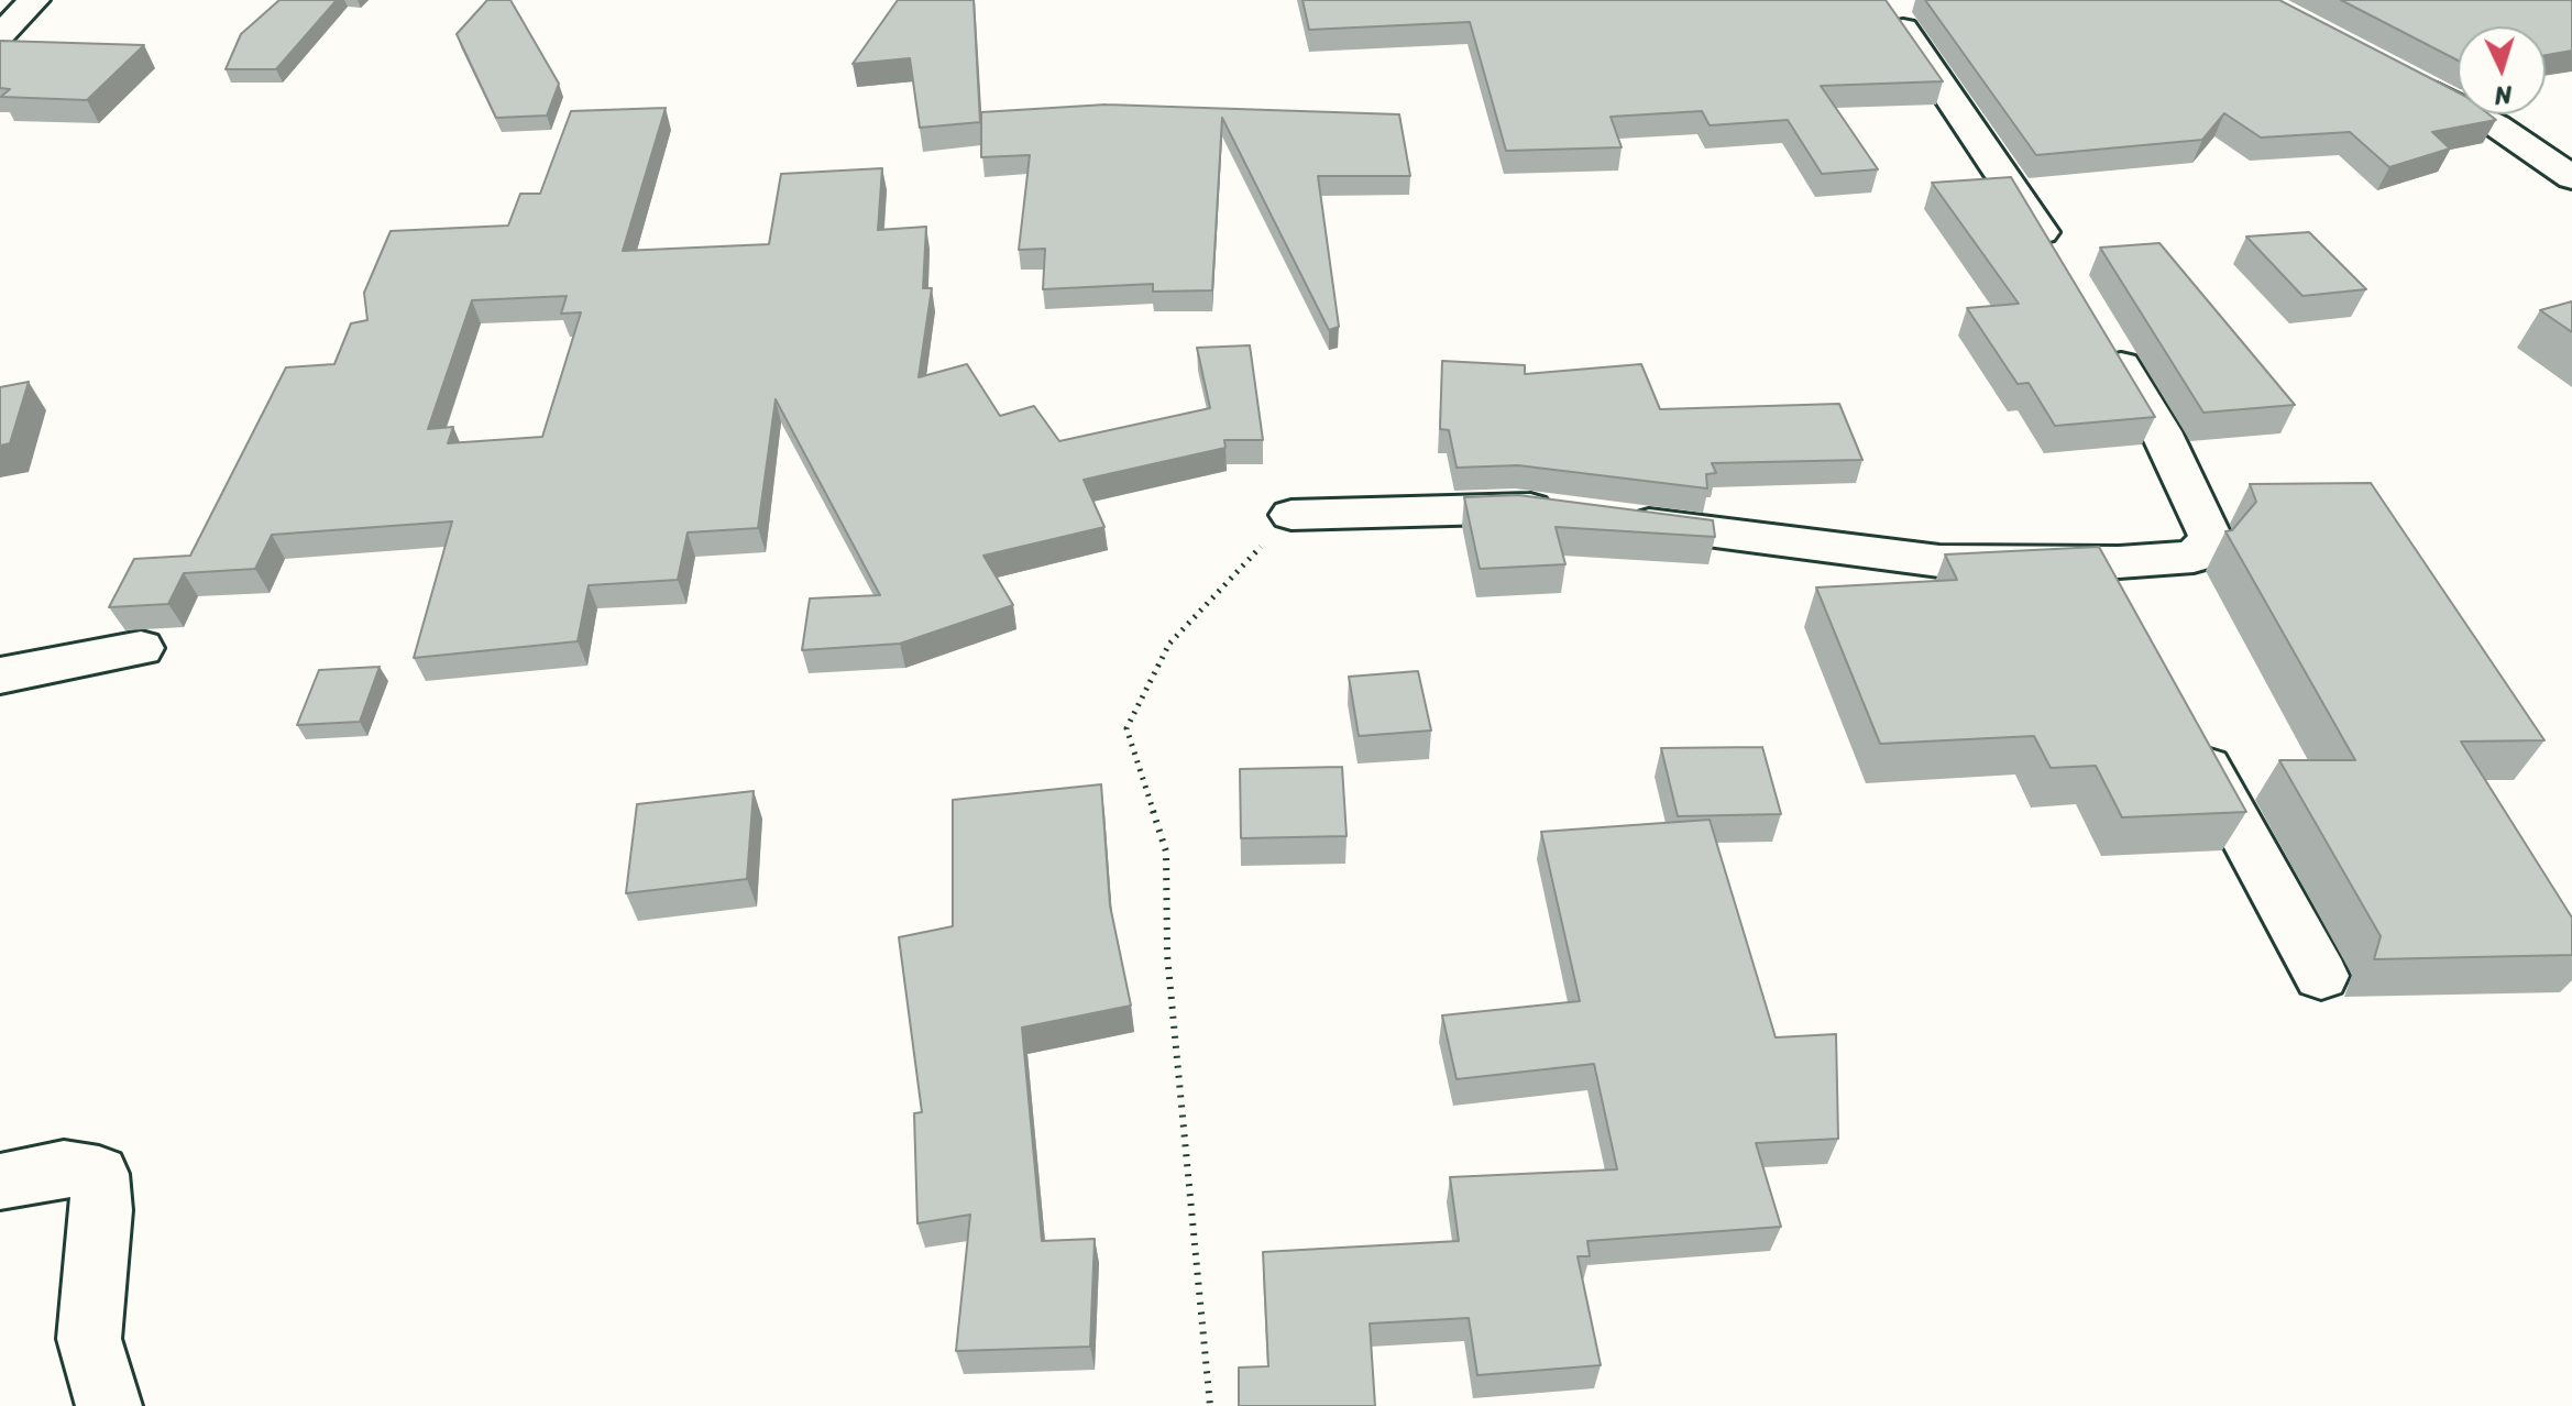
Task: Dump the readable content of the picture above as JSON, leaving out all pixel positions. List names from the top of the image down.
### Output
{
  "north": "bottom"
}
